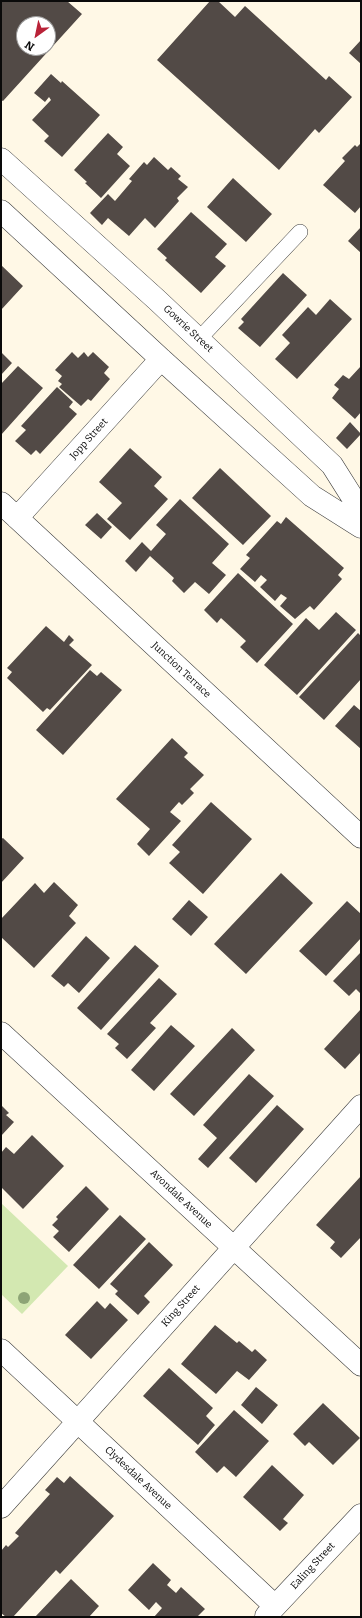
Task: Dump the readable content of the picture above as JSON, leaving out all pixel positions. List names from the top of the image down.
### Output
{
  "streets": {
    "street": [
      "Gowrie Street",
      "Jopp Street",
      "Junction Terrace",
      "Avondale Avenue",
      "King Street",
      "Clydesdale Avenue",
      "Ealing Street"
    ]
  },
  "crossings": [
    ["Jopp Street", "Junction Terrace"],
    ["Avondale Avenue", "King Street"],
    ["King Street", "Clydesdale Avenue"],
    ["Clydesdale Avenue", "Ealing Street"]
  ],
  "north": "bottom left"
}
